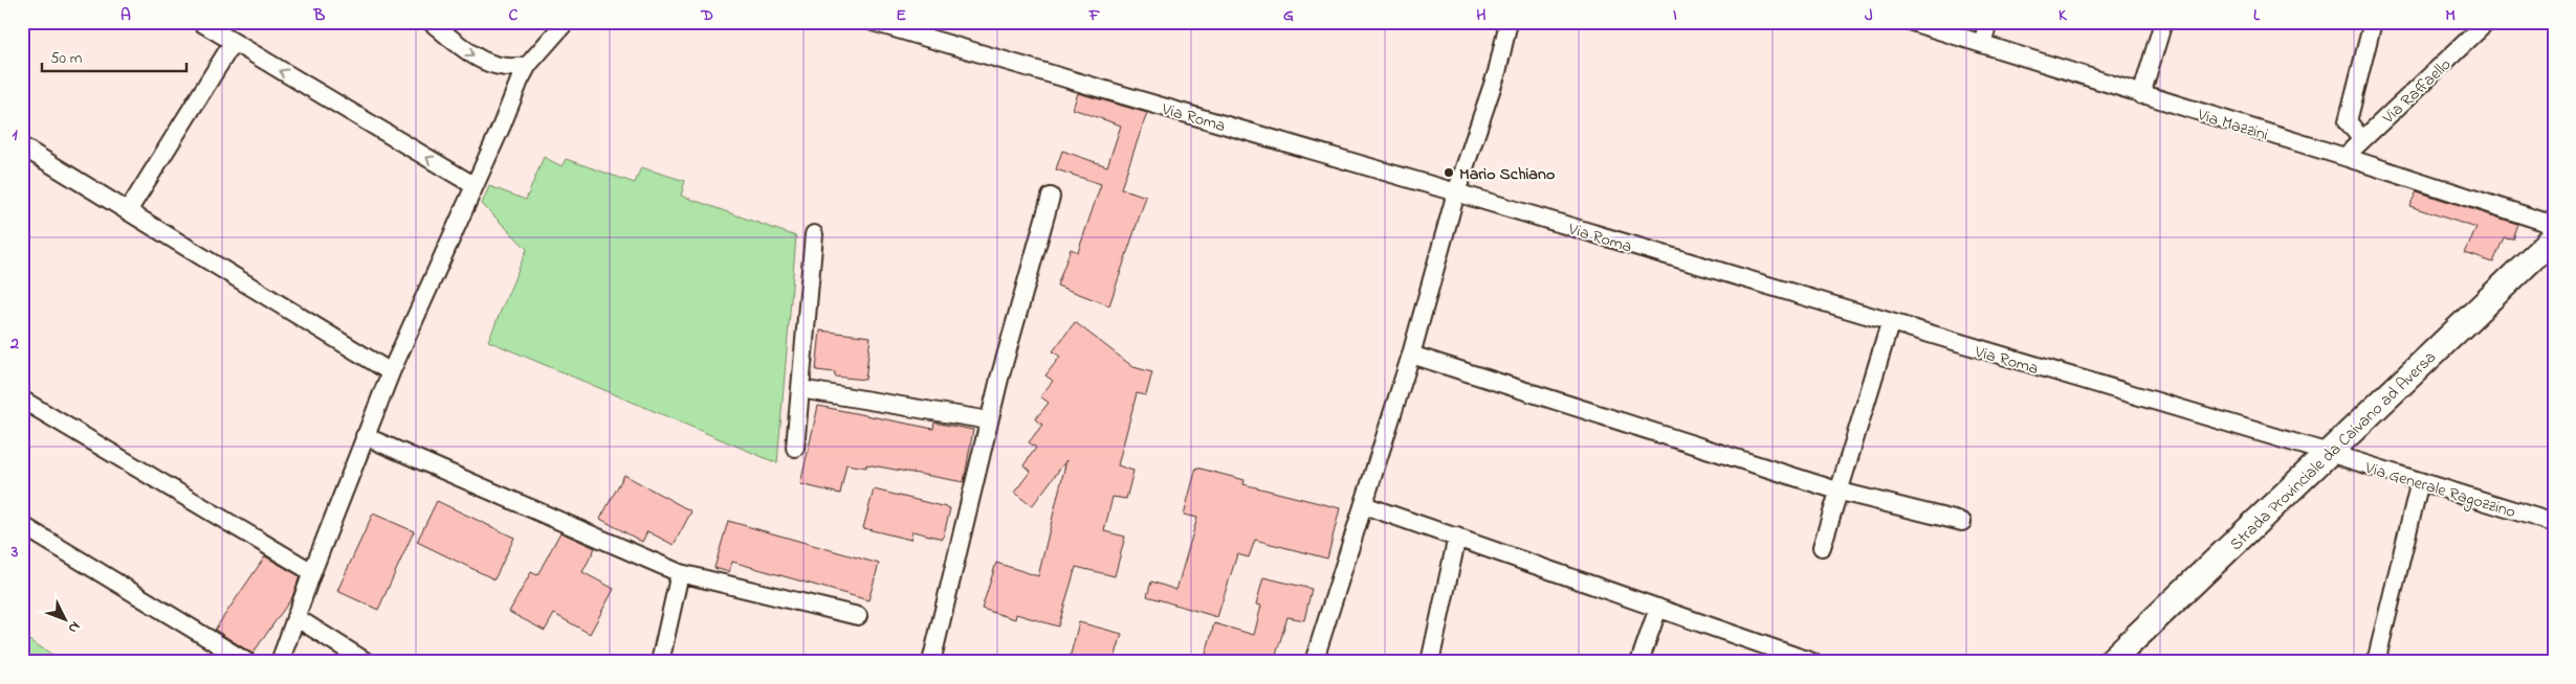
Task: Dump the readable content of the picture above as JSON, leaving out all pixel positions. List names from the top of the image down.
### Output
{
  "streets": {
    "main road": ["Strada Provinciale da Caivano ad Aversa"],
    "street": [
      "Via Raffaello",
      "Via Roma",
      "Via Mazzini",
      "Via Generale Ragozzino"
    ]
  },
  "crossings": [
    ["Via Raffaello", "Via Mazzini"],
    ["Via Roma", "Strada Provinciale da Caivano ad Aversa"],
    ["Via Roma", "Via Generale Ragozzino"],
    ["Strada Provinciale da Caivano ad Aversa", "Via Generale Ragozzino"]
  ],
  "places": ["Mario Schiano"],
  "scale_bar": "50 m",
  "north": "bottom right",
  "grid": {
    "columns": [
      "A",
      "B",
      "C",
      "D",
      "E",
      "F",
      "G",
      "H",
      "I",
      "J",
      "K",
      "L",
      "M"
    ],
    "rows": ["1", "2", "3"]
  }
}
